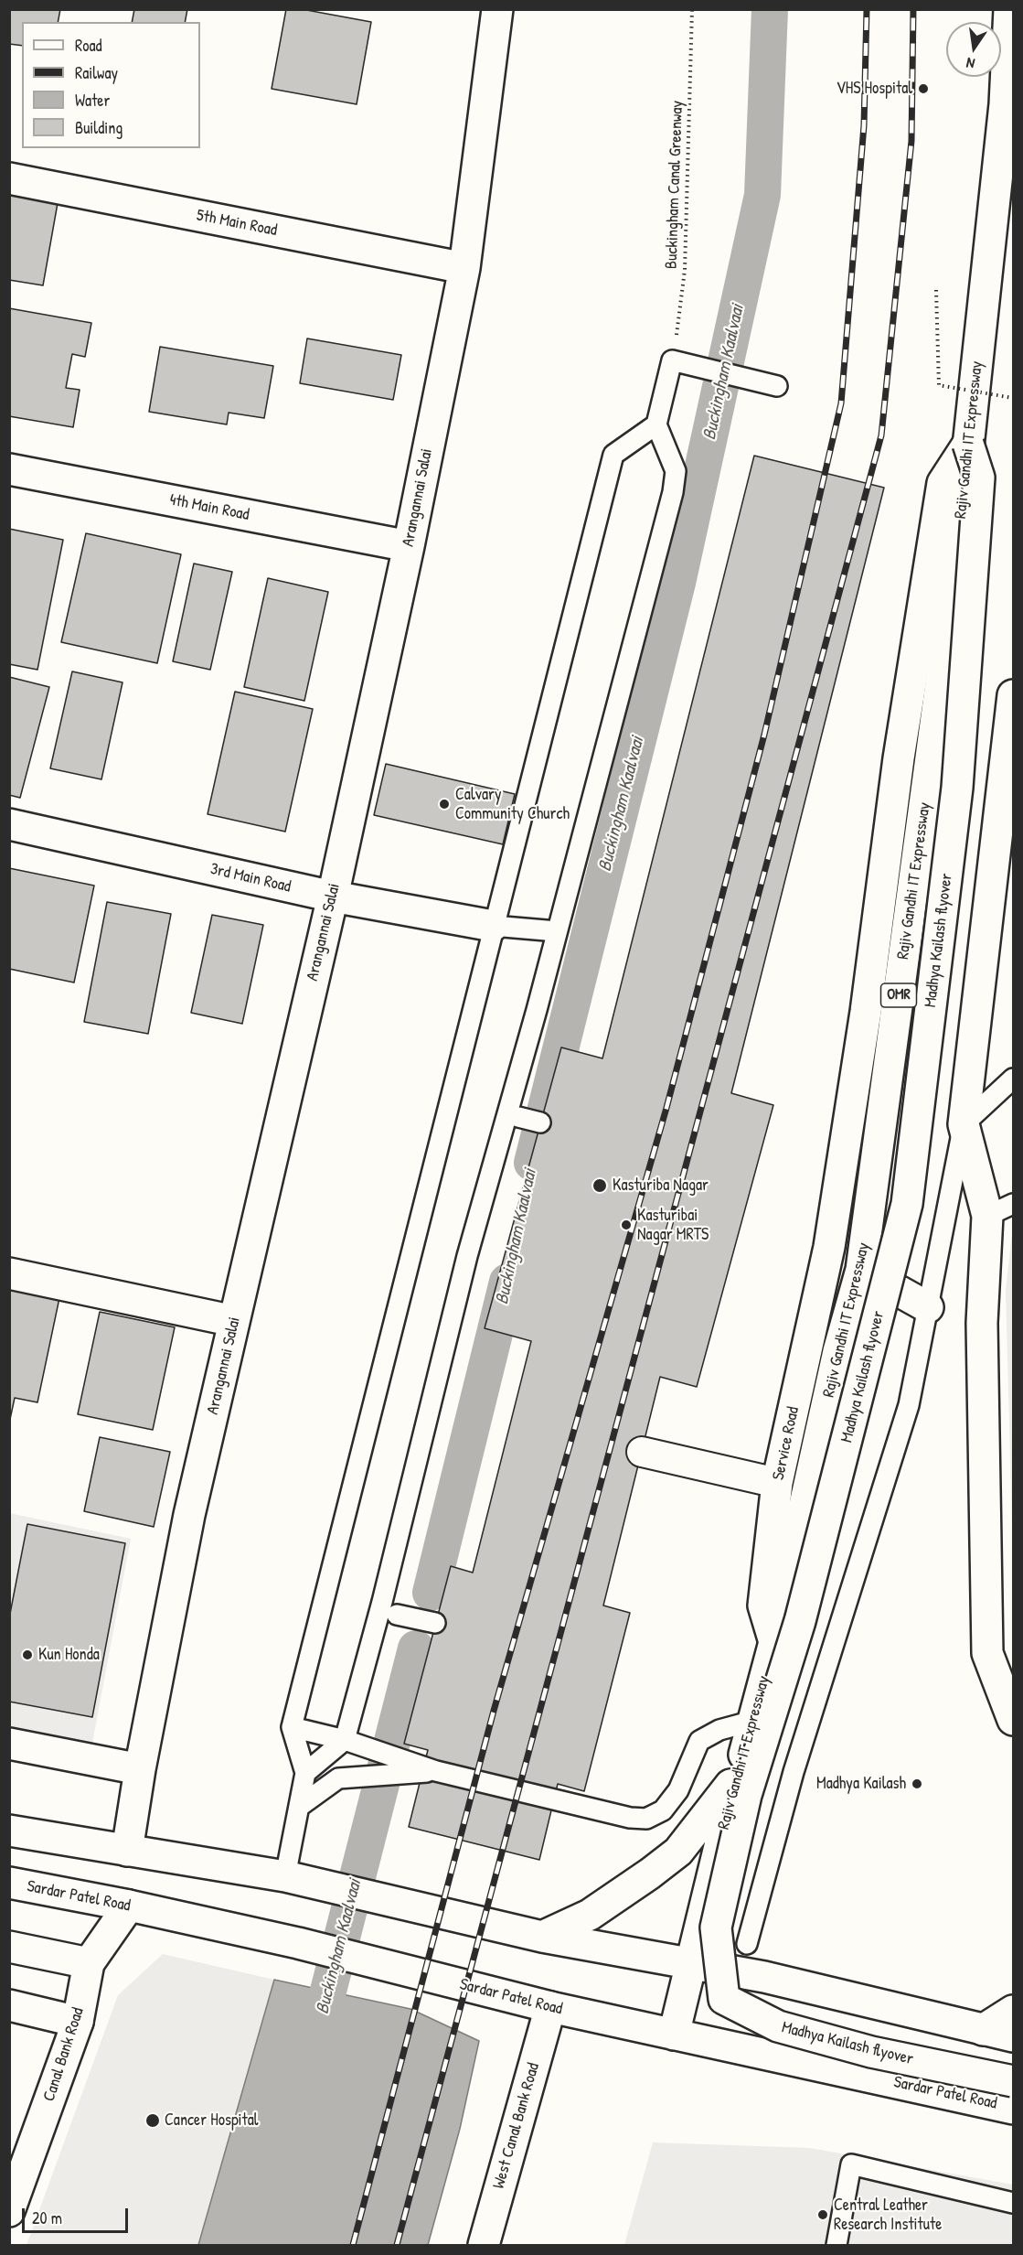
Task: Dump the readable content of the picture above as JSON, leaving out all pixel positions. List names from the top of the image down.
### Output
{
  "streets": {
    "main road": [
      "5th Main Road",
      "Rajiv Gandhi IT Expressway",
      "Arangannai Salai",
      "4th Main Road",
      "3rd Main Road",
      "Madhya Kailash flyover",
      "OMR",
      "Service Road",
      "Sardar Patel Road",
      "Canal Bank Road",
      "West Canal Bank Road"
    ],
    "path": ["Buckingham Canal Greenway"]
  },
  "crossings": [
    ["5th Main Road", "Arangannai Salai"],
    ["Rajiv Gandhi IT Expressway", "Madhya Kailash flyover"],
    ["Rajiv Gandhi IT Expressway", "OMR"],
    ["Rajiv Gandhi IT Expressway", "Service Road"],
    ["Arangannai Salai", "4th Main Road"],
    ["Arangannai Salai", "3rd Main Road"],
    ["Madhya Kailash flyover", "Service Road"],
    ["OMR", "Sardar Patel Road"],
    ["Sardar Patel Road", "Canal Bank Road"],
    ["Sardar Patel Road", "West Canal Bank Road"]
  ],
  "water": ["Buckingham Kaalvaai"],
  "places": [
    "VHS Hospital",
    "Calvary Community Church",
    "Kasturiba Nagar",
    "Kasturibai Nagar MRTS",
    "Kun Honda",
    "Madhya Kailash",
    "Cancer Hospital",
    "Central Leather Research Institute"
  ],
  "legend": [
    "Road",
    "Railway",
    "Water",
    "Building"
  ],
  "scale_bar": "20 m",
  "north": "bottom"
}
